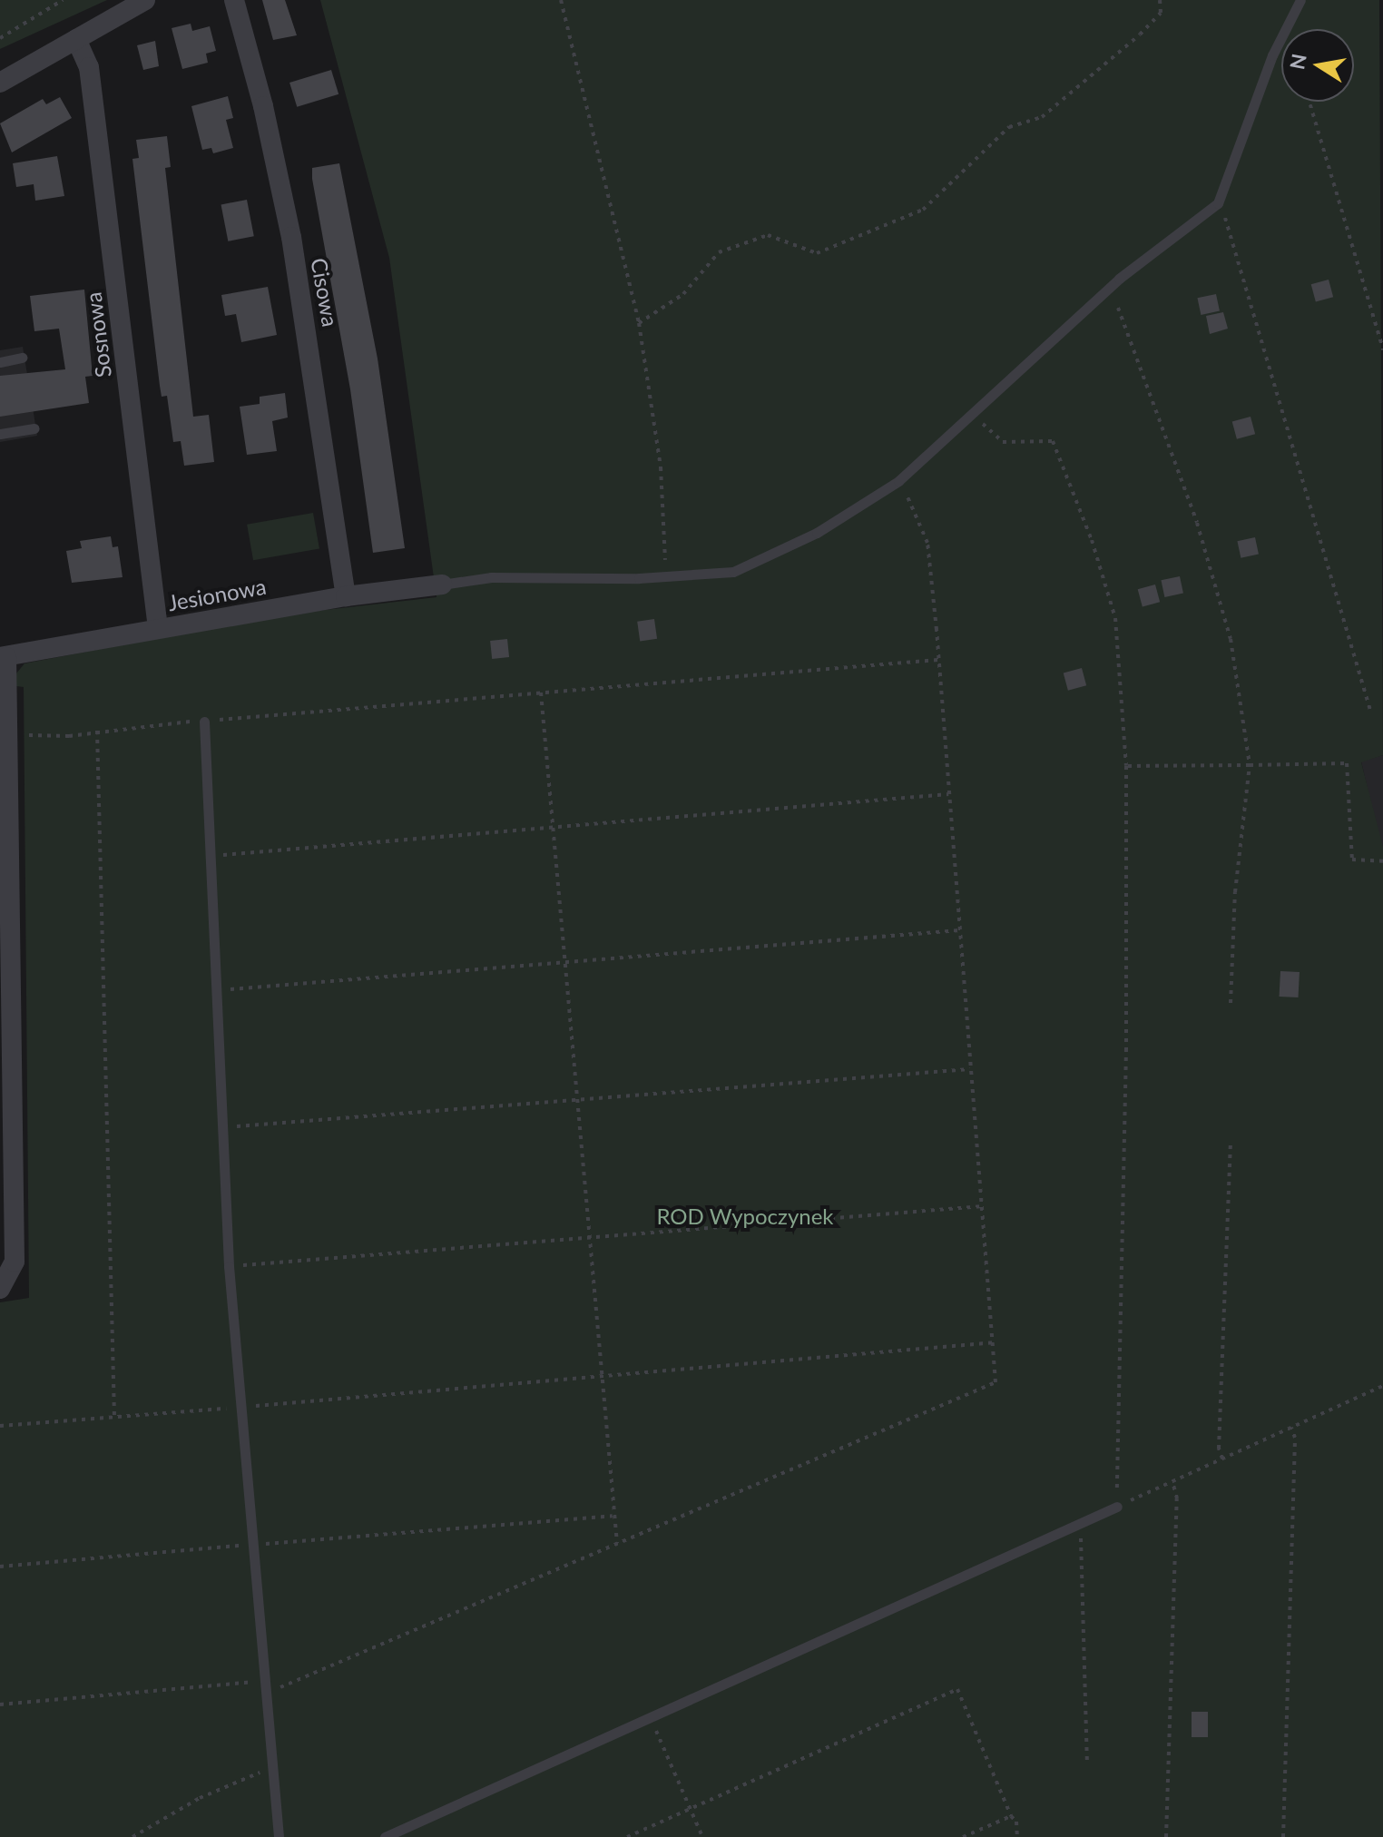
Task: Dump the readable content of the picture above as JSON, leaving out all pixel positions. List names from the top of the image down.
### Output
{
  "streets": {
    "street": ["Cisowa", "Sosnowa", "Jesionowa"]
  },
  "crossings": [
    ["Cisowa", "Jesionowa"],
    ["Sosnowa", "Jesionowa"]
  ],
  "parks": ["ROD Wypoczynek"],
  "north": "left"
}
